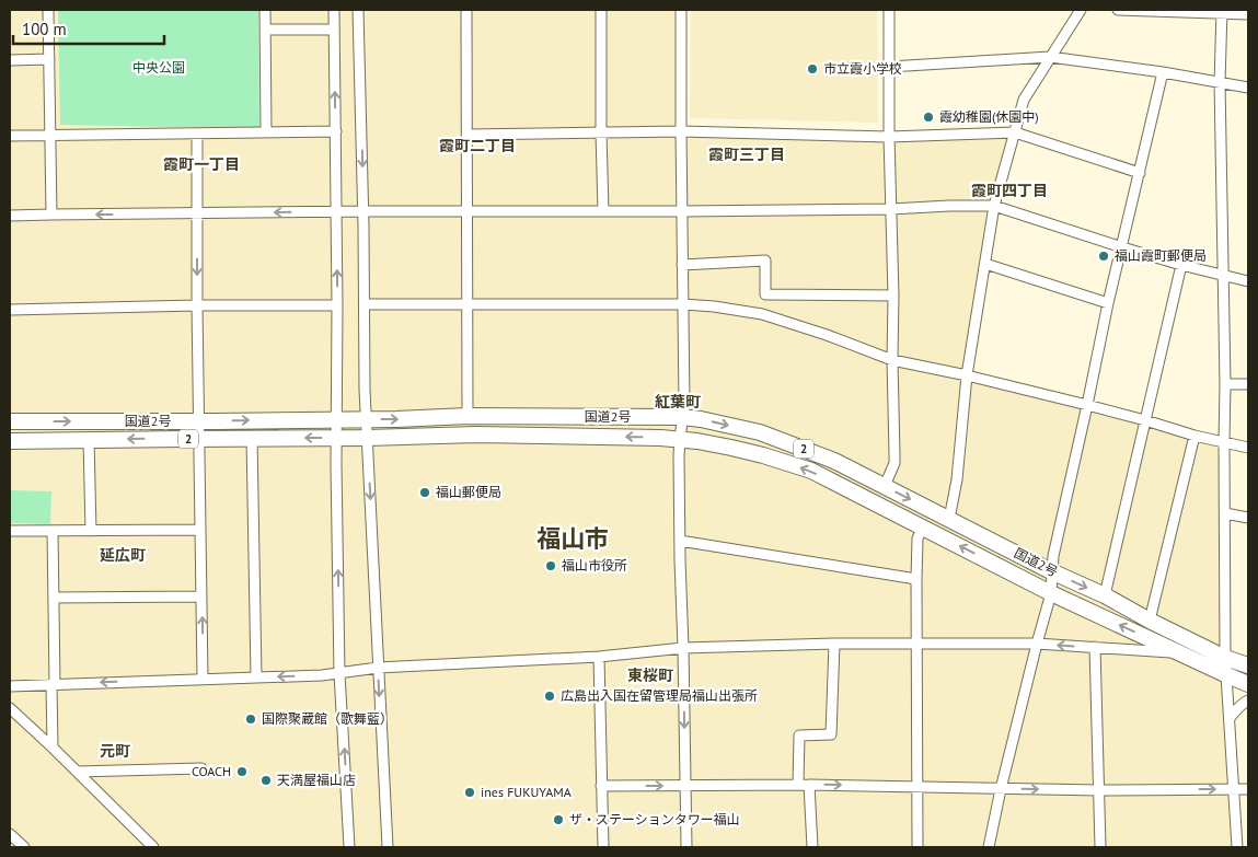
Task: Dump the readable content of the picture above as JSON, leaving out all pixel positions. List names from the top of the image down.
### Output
{
  "streets": {
    "highway": ["国道2号", "2"]
  },
  "districts": [
    "霞町二丁目",
    "霞町三丁目",
    "霞町一丁目",
    "霞町四丁目",
    "紅葉町",
    "福山市",
    "延広町",
    "東桜町",
    "元町"
  ],
  "parks": ["中央公園"],
  "places": [
    "市立霞小学校",
    "霞幼稚園(休園中)",
    "福山霞町郵便局",
    "福山郵便局",
    "福山市役所",
    "広島出入国在留管理局福山出張所",
    "国際聚蔵館（歌舞藍）",
    "COACH",
    "天満屋福山店",
    "ines FUKUYAMA",
    "ザ・ステーションタワー福山"
  ],
  "scale_bar": "100 m"
}
